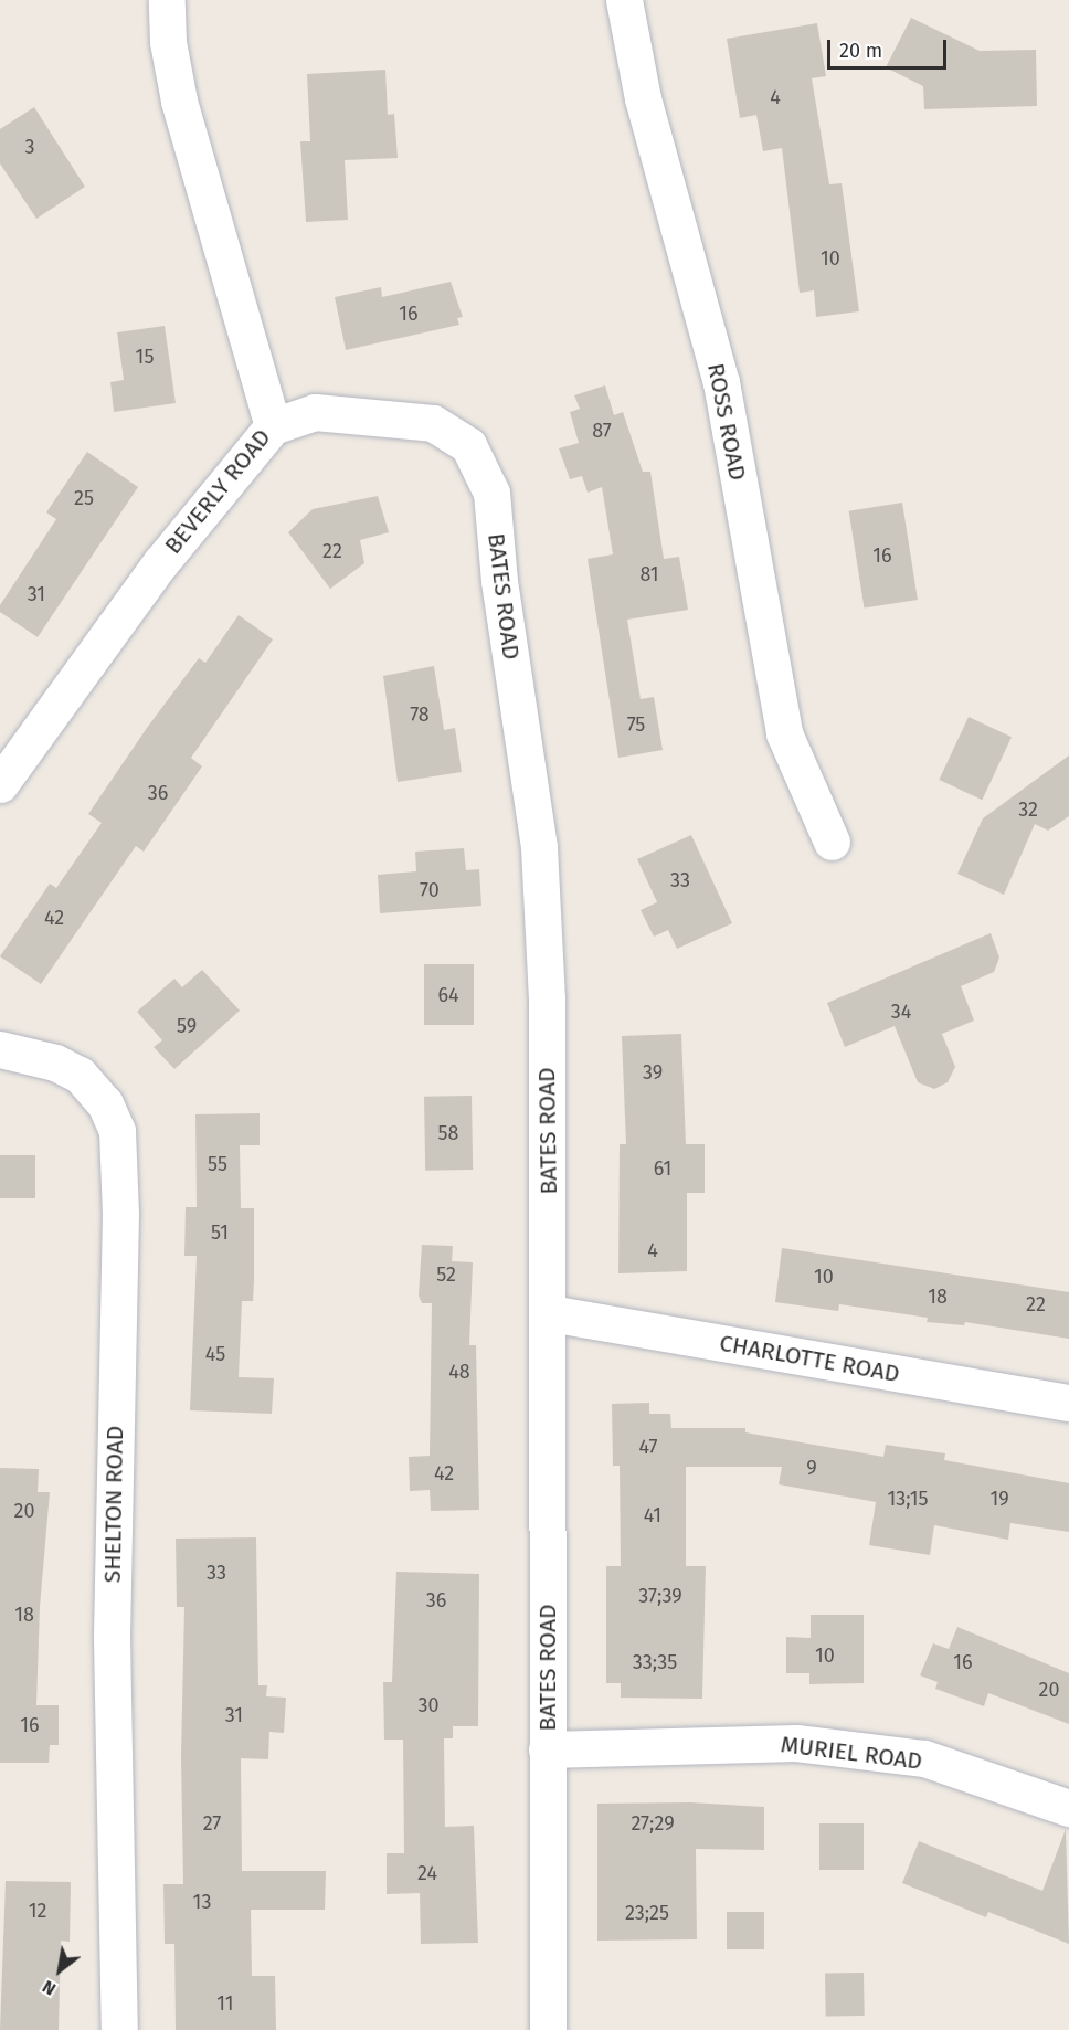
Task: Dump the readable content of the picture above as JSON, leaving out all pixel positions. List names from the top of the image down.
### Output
{
  "streets": {
    "street": [
      "ROSS ROAD",
      "BEVERLY ROAD",
      "BATES ROAD",
      "CHARLOTTE ROAD",
      "SHELTON ROAD",
      "MURIEL ROAD"
    ]
  },
  "crossings": [
    ["BEVERLY ROAD", "BATES ROAD"],
    ["BATES ROAD", "CHARLOTTE ROAD"],
    ["BATES ROAD", "MURIEL ROAD"]
  ],
  "house_numbers": [
    "4",
    "3",
    "10",
    "16",
    "15",
    "87",
    "25",
    "22",
    "16",
    "81",
    "31",
    "78",
    "75",
    "36",
    "32",
    "33",
    "70",
    "42",
    "64",
    "34",
    "59",
    "39",
    "58",
    "55",
    "61",
    "51",
    "4",
    "52",
    "10",
    "18",
    "22",
    "45",
    "48",
    "47",
    "9",
    "42",
    "13;15",
    "19",
    "20",
    "41",
    "33",
    "37;39",
    "36",
    "18",
    "10",
    "33;35",
    "16",
    "20",
    "30",
    "31",
    "16",
    "27",
    "27;29",
    "24",
    "13",
    "12",
    "23;25",
    "11"
  ],
  "scale_bar": "20 m",
  "north": "bottom left"
}
